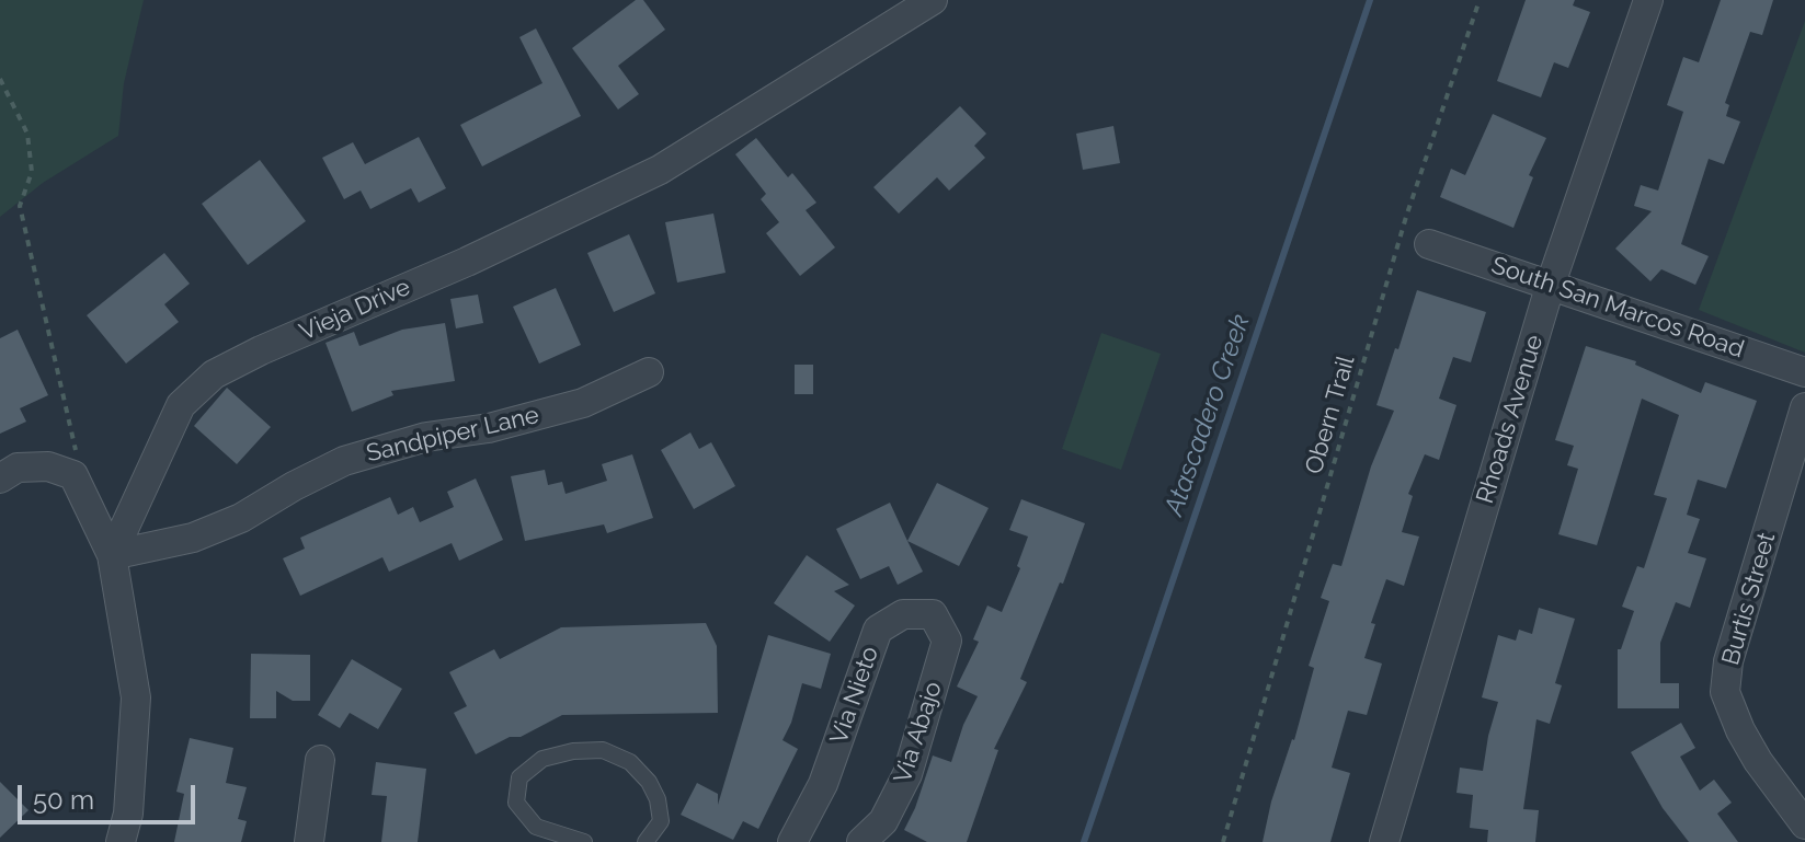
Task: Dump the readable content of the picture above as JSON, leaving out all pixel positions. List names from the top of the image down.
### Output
{
  "streets": {
    "street": [
      "South San Marcos Road",
      "Vieja Drive",
      "Rhoads Avenue",
      "Sandpiper Lane",
      "Burtis Street",
      "Via Nieto",
      "Via Abajo"
    ],
    "path": ["Obern Trail"]
  },
  "crossings": [
    ["South San Marcos Road", "Rhoads Avenue"],
    ["Vieja Drive", "Sandpiper Lane"],
    ["Via Nieto", "Via Abajo"]
  ],
  "water": ["Atascadero Creek"],
  "scale_bar": "50 m"
}
